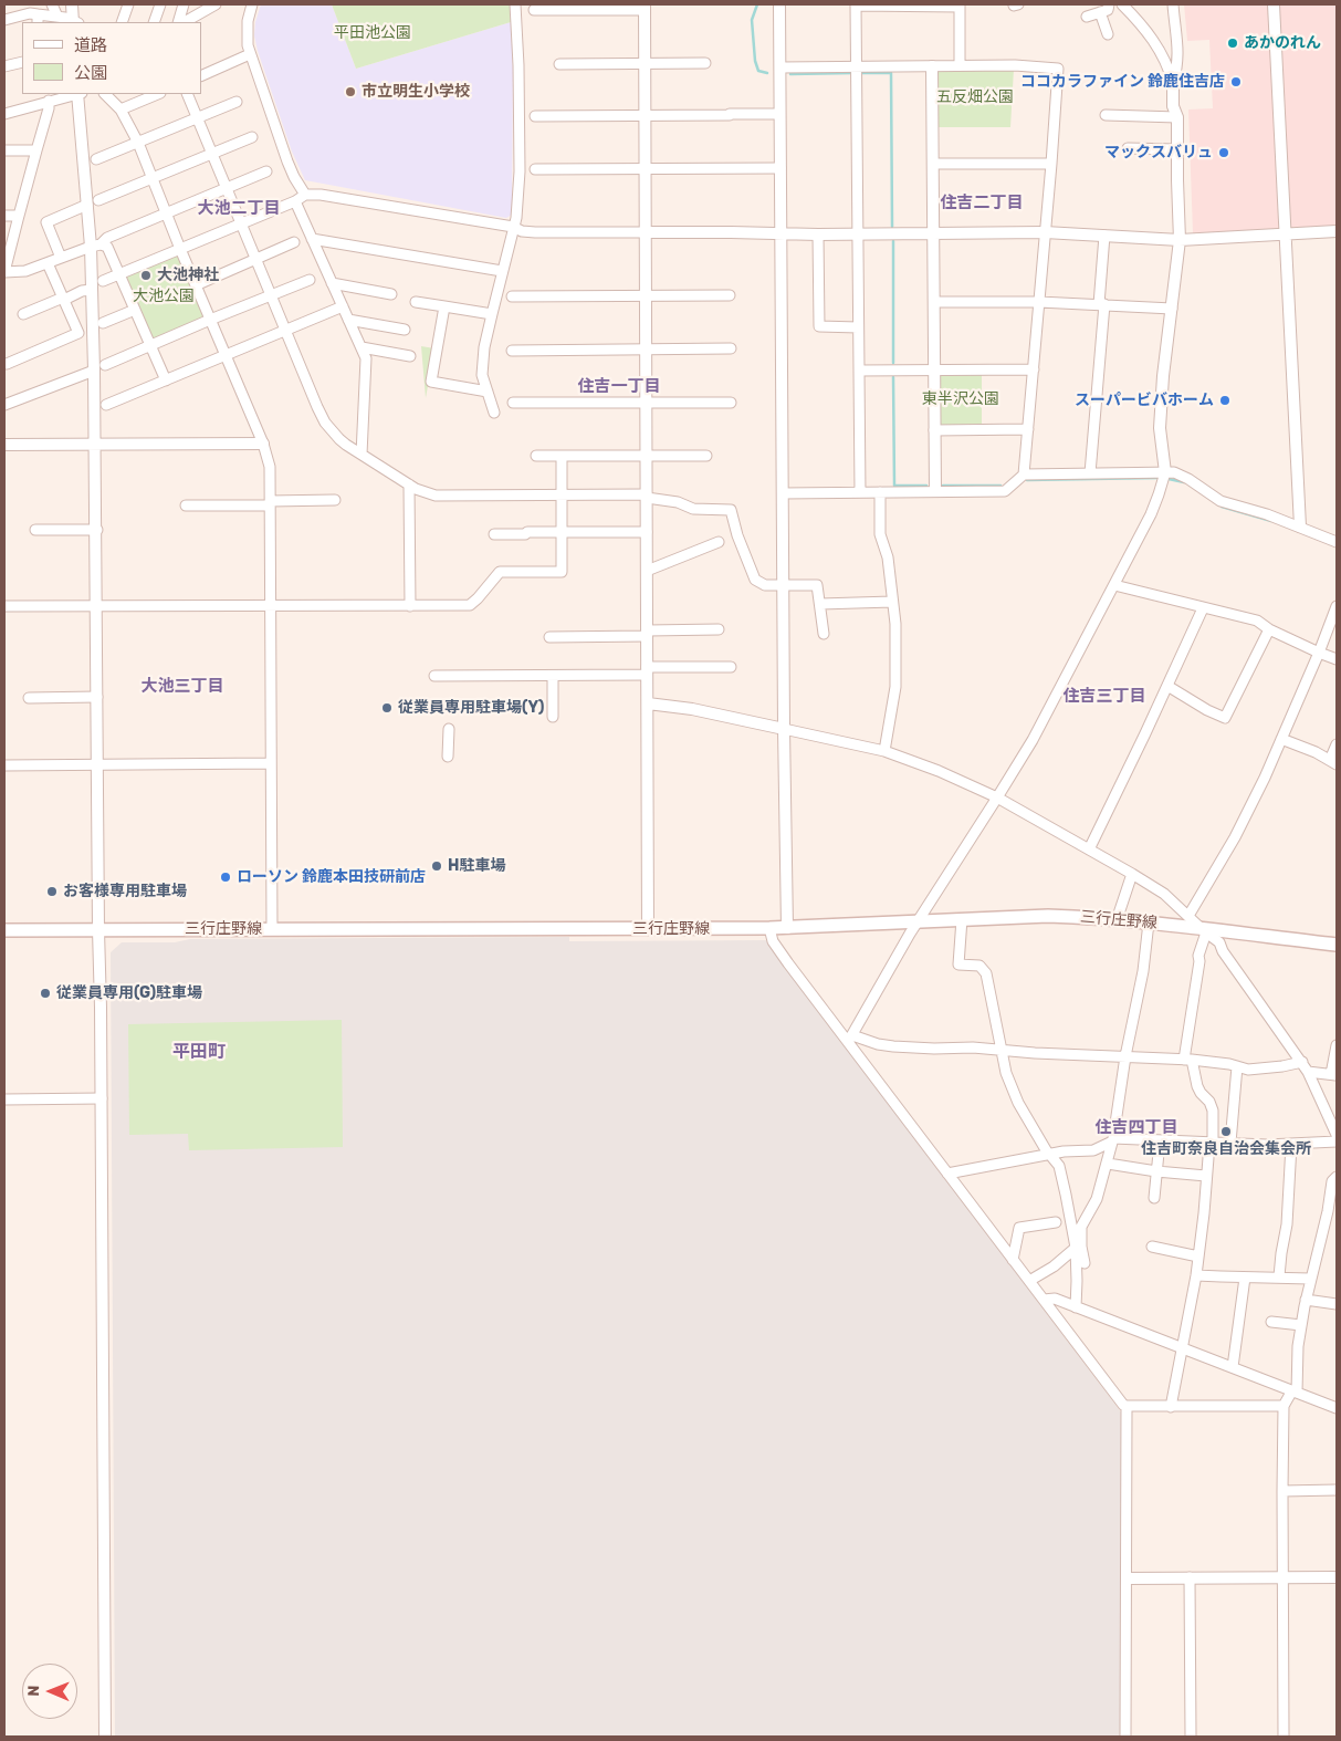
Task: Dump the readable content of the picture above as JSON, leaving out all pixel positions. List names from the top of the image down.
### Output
{
  "streets": {
    "main road": ["三行庄野線"]
  },
  "districts": [
    "住吉二丁目",
    "大池二丁目",
    "住吉一丁目",
    "大池三丁目",
    "住吉三丁目",
    "平田町",
    "住吉四丁目"
  ],
  "parks": [
    "平田池公園",
    "五反畑公園",
    "大池公園",
    "東半沢公園"
  ],
  "places": [
    "あかのれん",
    "ココカラファイン 鈴鹿住吉店",
    "市立明生小学校",
    "マックスバリュ",
    "大池神社",
    "スーパービバホーム",
    "従業員専用駐車場(Y)",
    "H駐車場",
    "ローソン 鈴鹿本田技研前店",
    "お客様専用駐車場",
    "従業員専用(G)駐車場",
    "住吉町奈良自治会集会所"
  ],
  "legend": ["道路", "公園"],
  "north": "left"
}
